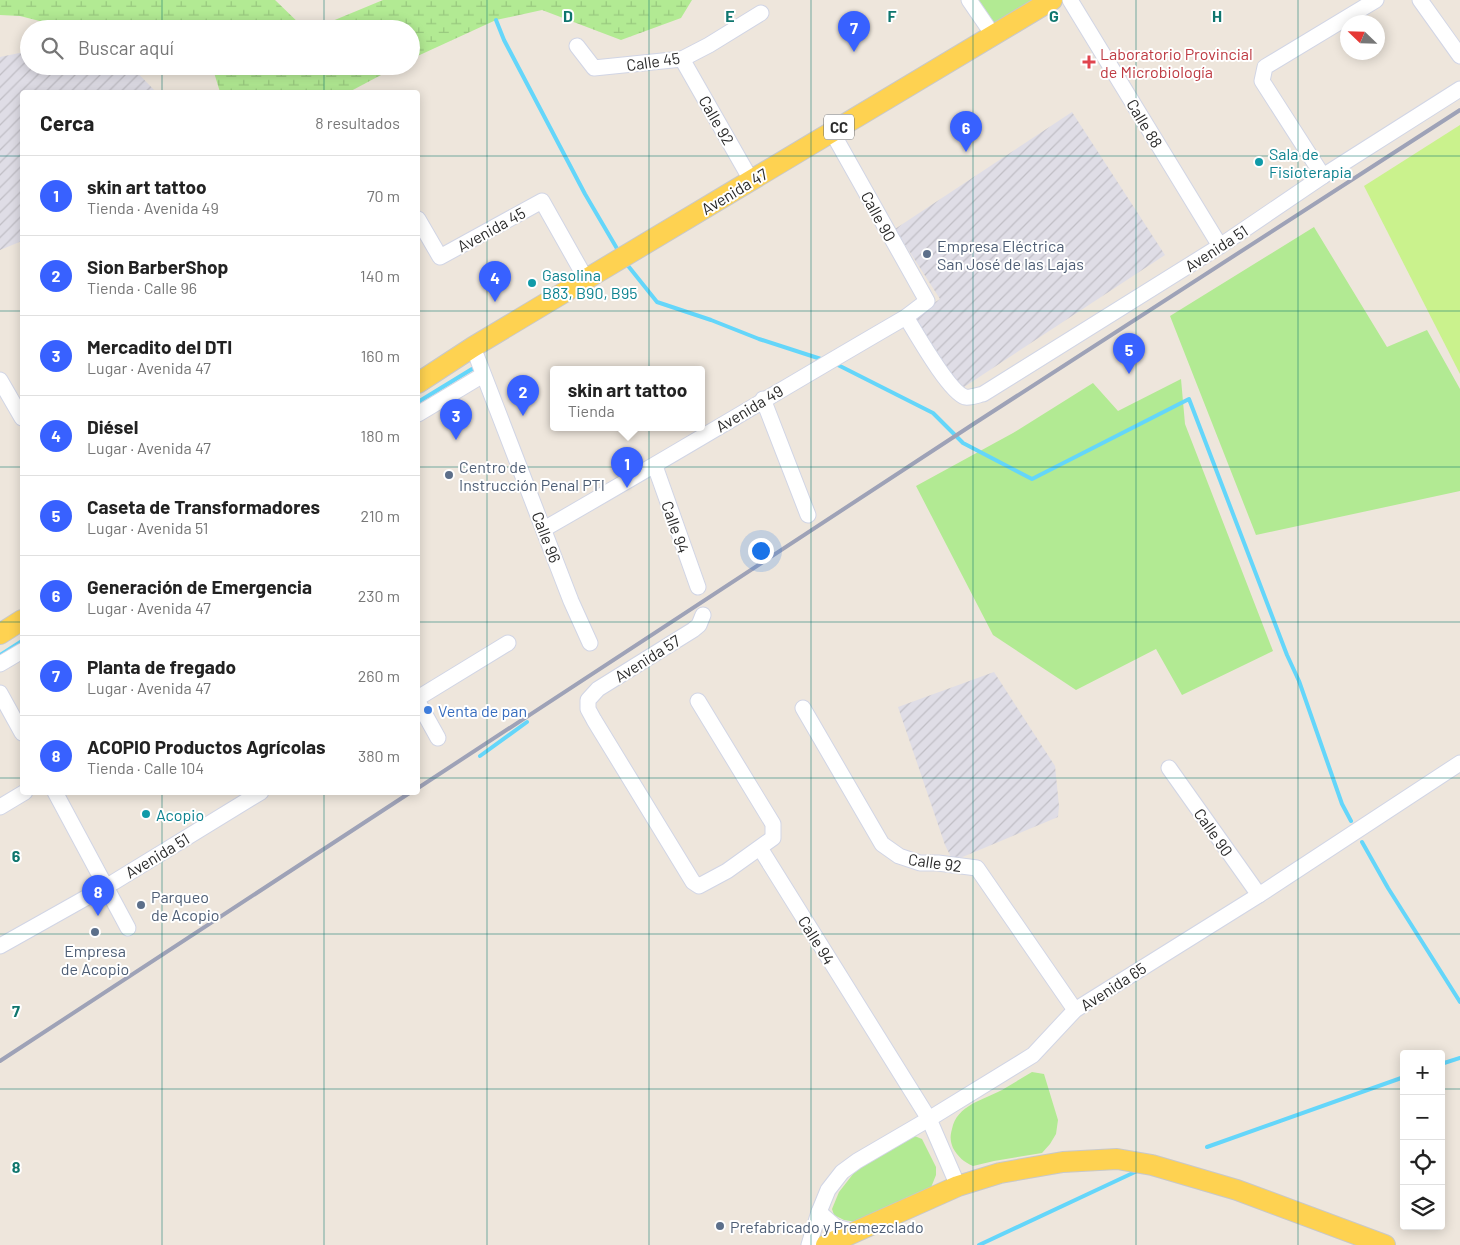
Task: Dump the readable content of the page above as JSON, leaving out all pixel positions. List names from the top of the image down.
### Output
{
  "streets": {
    "main road": ["CC", "Avenida 47"],
    "street": [
      "Calle 45",
      "Calle 92",
      "Calle 88",
      "Calle 90",
      "Avenida 45",
      "Avenida 51",
      "Avenida 49",
      "Calle 94",
      "Calle 96",
      "Avenida 57",
      "Avenida 65"
    ]
  },
  "crossings": [
    ["Calle 45", "Calle 92"],
    ["Calle 92", "Avenida 47"],
    ["Calle 92", "Avenida 65"],
    ["Calle 88", "Avenida 51"],
    ["Avenida 47", "Calle 90"],
    ["Avenida 47", "Avenida 45"],
    ["Avenida 47", "Calle 96"],
    ["Calle 90", "Avenida 49"],
    ["Calle 90", "Avenida 65"],
    ["Avenida 51", "Avenida 49"],
    ["Avenida 49", "Calle 94"],
    ["Avenida 49", "Calle 96"],
    ["Calle 94", "Avenida 57"],
    ["Calle 94", "Avenida 65"]
  ],
  "places": {
    "health": ["Laboratorio Provincial de Microbiología"],
    "other": [
      "Sala de Fisioterapia",
      "Empresa Eléctrica San José de las Lajas",
      "Gasolina B83, B90, B95",
      "Centro de Instrucción Penal PTI",
      "Venta de pan",
      "Acopio",
      "Parqueo de Acopio",
      "Empresa de Acopio",
      "Prefabricado y Premezclado"
    ]
  },
  "north": "top left",
  "page": {
    "pins": [
      "7",
      "6",
      "4",
      "5",
      "2",
      "3",
      "1",
      "8"
    ],
    "search": "Buscar aquí",
    "heading": ["Cerca", "8 resultados"],
    "list": [
      {
        "mark": "1",
        "name": "skin art tattoo",
        "note": "Tienda · Avenida 49",
        "value": "70 m"
      },
      {
        "mark": "2",
        "name": "Sion BarberShop",
        "note": "Tienda · Calle 96",
        "value": "140 m"
      },
      {
        "mark": "3",
        "name": "Mercadito del DTI",
        "note": "Lugar · Avenida 47",
        "value": "160 m"
      },
      {
        "mark": "4",
        "name": "Diésel",
        "note": "Lugar · Avenida 47",
        "value": "180 m"
      },
      {
        "mark": "5",
        "name": "Caseta de Transformadores",
        "note": "Lugar · Avenida 51",
        "value": "210 m"
      },
      {
        "mark": "6",
        "name": "Generación de Emergencia",
        "note": "Lugar · Avenida 47",
        "value": "230 m"
      },
      {
        "mark": "7",
        "name": "Planta de fregado",
        "note": "Lugar · Avenida 47",
        "value": "260 m"
      },
      {
        "mark": "8",
        "name": "ACOPIO Productos Agrícolas",
        "note": "Tienda · Calle 104",
        "value": "380 m"
      }
    ],
    "popup": ["skin art tattoo", "Tienda"],
    "map_buttons": ["+", "−"]
  },
  "grid": {
    "columns": [
      "D",
      "E",
      "F",
      "G",
      "H"
    ],
    "rows": ["6", "7", "8"]
  }
}
